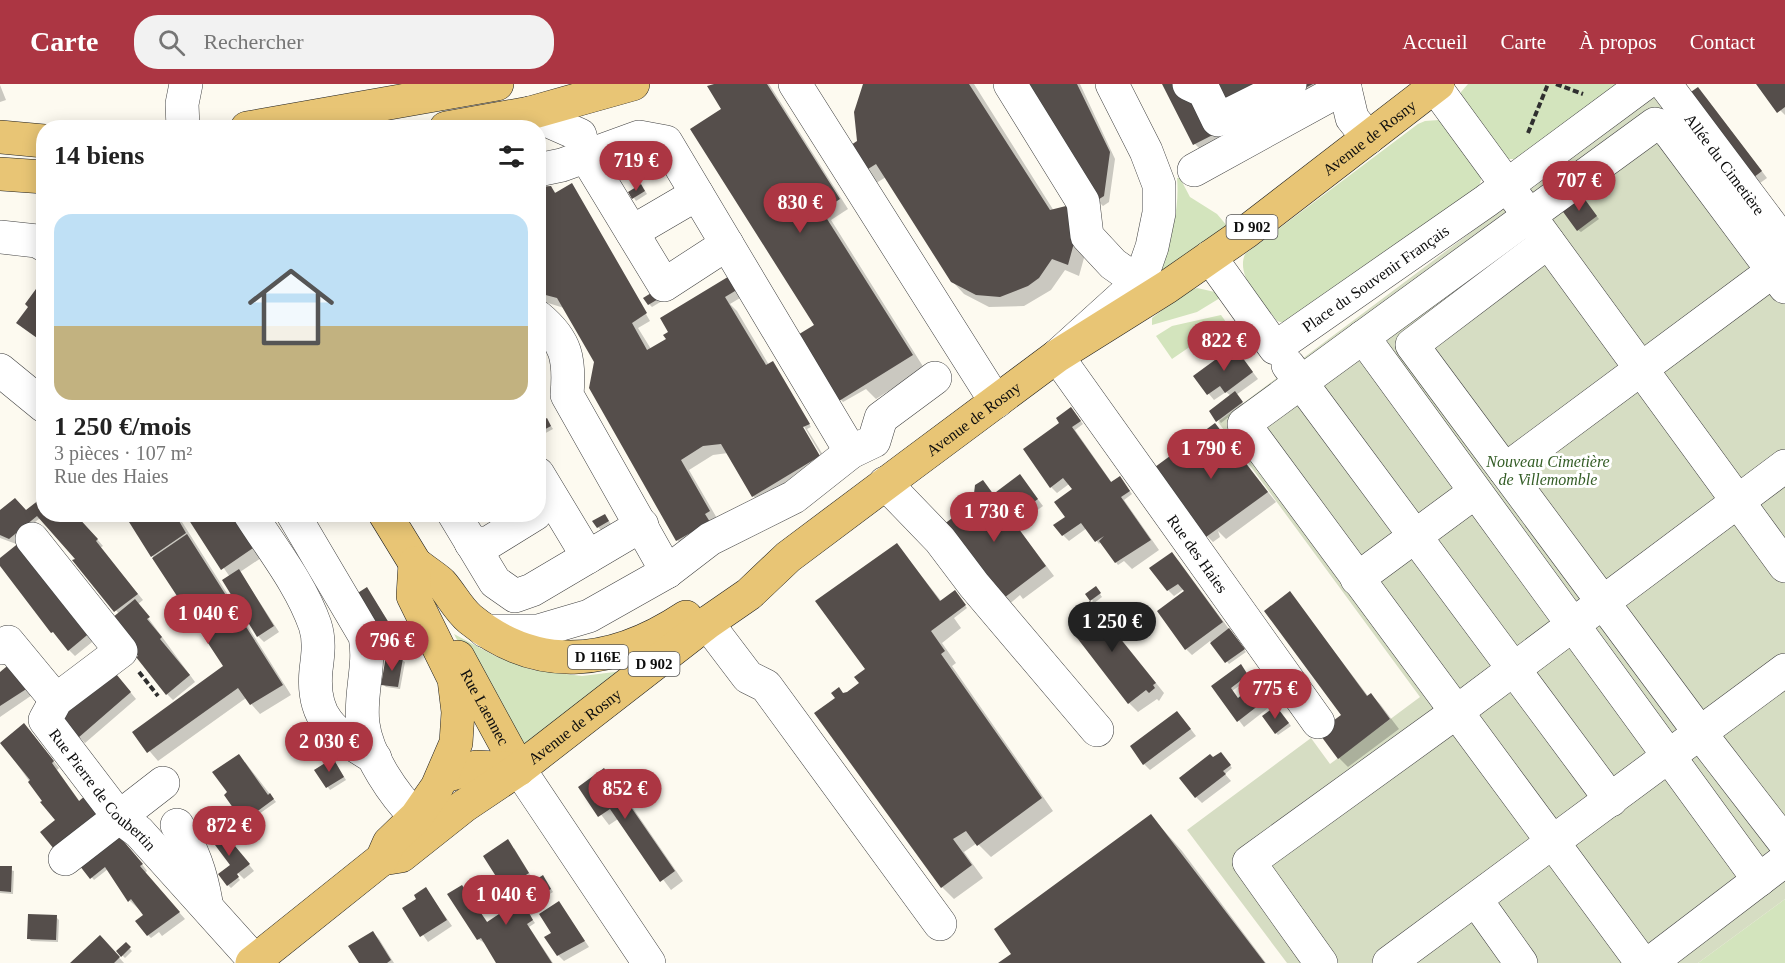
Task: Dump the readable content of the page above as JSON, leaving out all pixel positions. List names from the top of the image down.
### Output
{
  "streets": {
    "main road": [
      "Avenue de Rosny",
      "D 902",
      "D 116E",
      "Rue Laennec"
    ],
    "street": [
      "Allée du Cimetière",
      "Place du Souvenir Français",
      "Rue des Haies",
      "Rue Pierre de Coubertin"
    ]
  },
  "crossings": [
    ["Avenue de Rosny", "D 902"],
    ["Avenue de Rosny", "Rue des Haies"],
    ["Avenue de Rosny", "Rue Laennec"],
    ["D 902", "Rue Laennec"],
    ["D 902", "Rue Pierre de Coubertin"]
  ],
  "parks": ["Nouveau Cimetière de Villemomble"],
  "page": {
    "header": "Carte",
    "search": "Rechercher",
    "nav": [
      "Accueil",
      "Carte",
      "À propos",
      "Contact"
    ],
    "heading": "14 biens",
    "price": [
      "719 €",
      "707 €",
      "830 €",
      "822 €",
      "1 790 €",
      "1 730 €",
      "1 040 €",
      "1 250 €",
      "796 €",
      "775 €",
      "2 030 €",
      "852 €",
      "872 €",
      "1 040 €"
    ],
    "list": [
      {
        "name": "1 250 €/mois",
        "note": "3 pièces · 107 m² · Rue des Haies"
      }
    ]
  }
}
